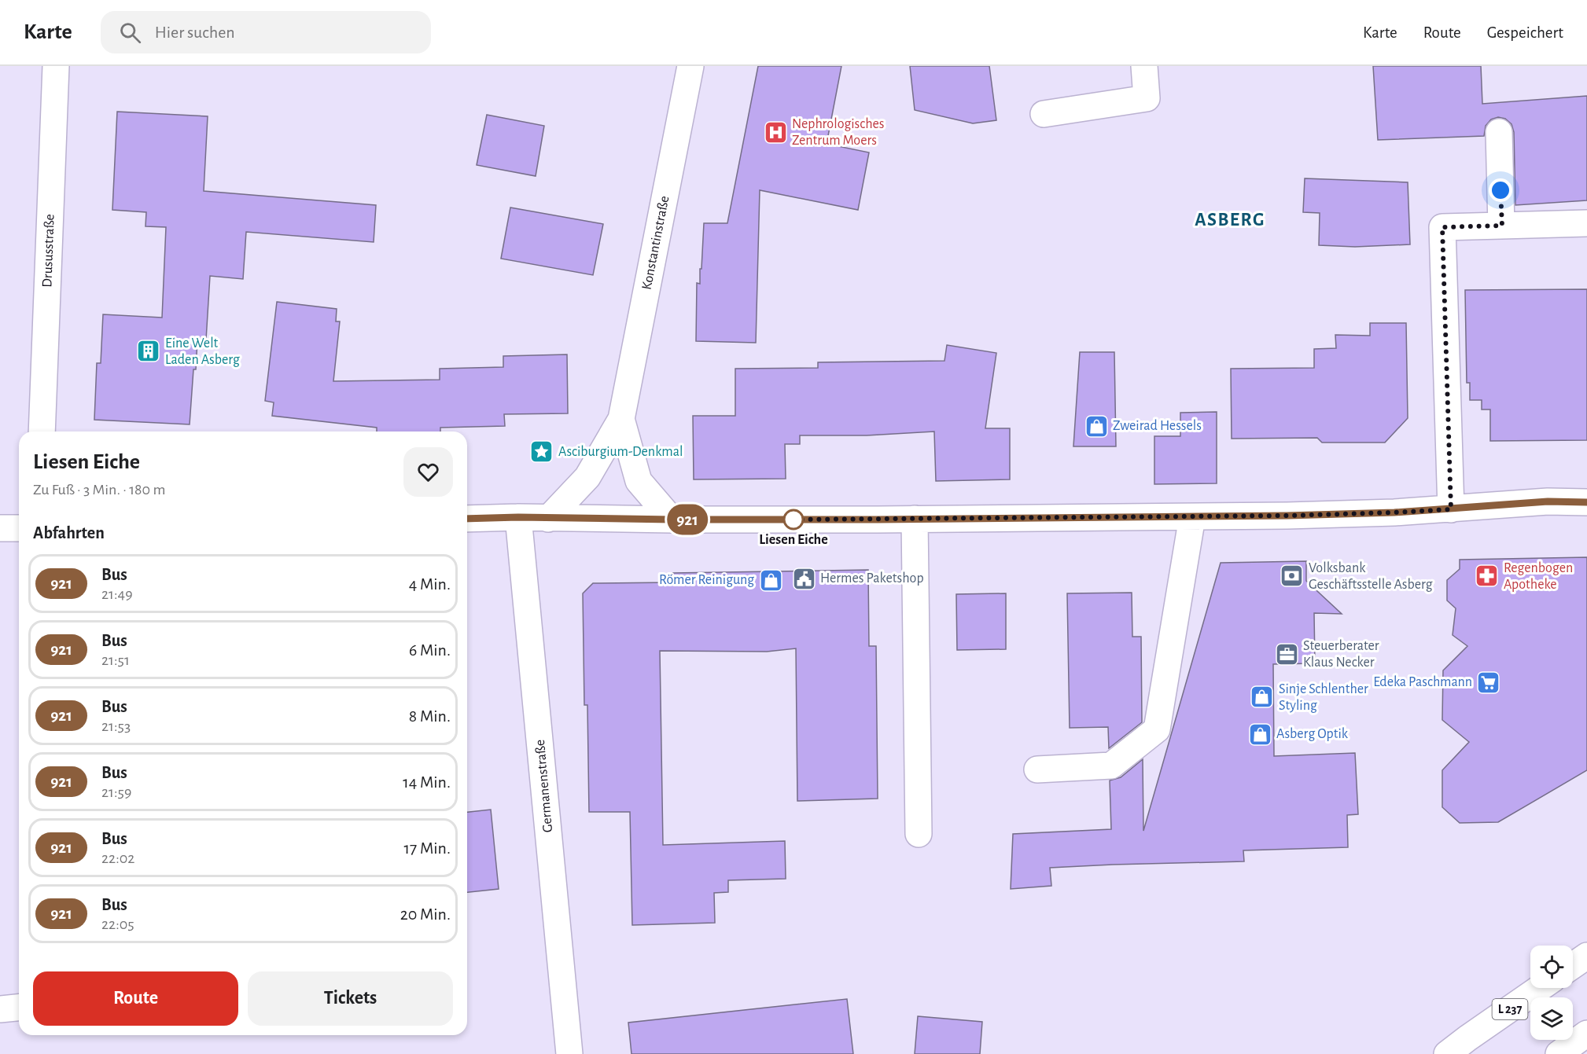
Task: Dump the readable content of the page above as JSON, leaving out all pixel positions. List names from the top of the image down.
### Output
{
  "streets": {
    "main road": [
      "Konstantinstraße",
      "Drususstraße",
      "Germanenstraße",
      "L 237"
    ]
  },
  "districts": ["ASBERG"],
  "places": {
    "hospital": ["Nephrologisches Zentrum Moers"],
    "building": ["Eine Welt Laden Asberg"],
    "shop": [
      "Zweirad Hessels",
      "Römer Reinigung",
      "Sinje Schlenther Styling",
      "Asberg Optik"
    ],
    "place": ["Asciburgium-Denkmal"],
    "other": ["Liesen Eiche"],
    "bank": ["Volksbank Geschäftsstelle Asberg"],
    "pharmacy": ["Regenbogen Apotheke"],
    "public building": ["Hermes Paketshop"],
    "office": ["Steuerberater Klaus Necker"],
    "supermarket": ["Edeka Paschmann"]
  },
  "lines": ["bus line 921"],
  "page": {
    "header": "Karte",
    "search": "Hier suchen",
    "nav": ["Karte", "Route", "Gespeichert"],
    "on_map": "921",
    "heading": [
      ["Liesen Eiche", "Zu Fuß · 3 Min. · 180 m"],
      "Abfahrten"
    ],
    "list": [
      {
        "mark": "921",
        "name": "Bus",
        "note": "21:49",
        "value": "4 Min."
      },
      {
        "mark": "921",
        "name": "Bus",
        "note": "21:51",
        "value": "6 Min."
      },
      {
        "mark": "921",
        "name": "Bus",
        "note": "21:53",
        "value": "8 Min."
      },
      {
        "mark": "921",
        "name": "Bus",
        "note": "21:59",
        "value": "14 Min."
      },
      {
        "mark": "921",
        "name": "Bus",
        "note": "22:02",
        "value": "17 Min."
      },
      {
        "mark": "921",
        "name": "Bus",
        "note": "22:05",
        "value": "20 Min."
      }
    ],
    "buttons": ["Route", "Tickets"]
  }
}
